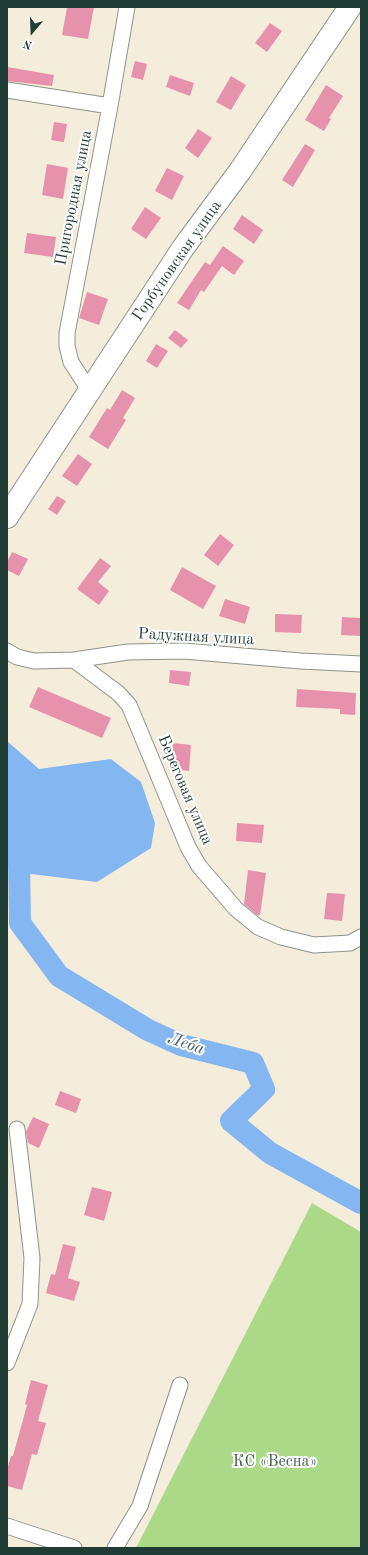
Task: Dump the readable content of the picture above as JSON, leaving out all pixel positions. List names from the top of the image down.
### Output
{
  "streets": {
    "main road": ["Горбуновская улица"],
    "street": ["Пригородная улица", "Радужная улица", "Береговая улица"]
  },
  "crossings": [
    ["Пригородная улица", "Горбуновская улица"],
    ["Радужная улица", "Береговая улица"]
  ],
  "water": ["Леба"],
  "parks": ["КС «Весна»"],
  "north": "bottom"
}
